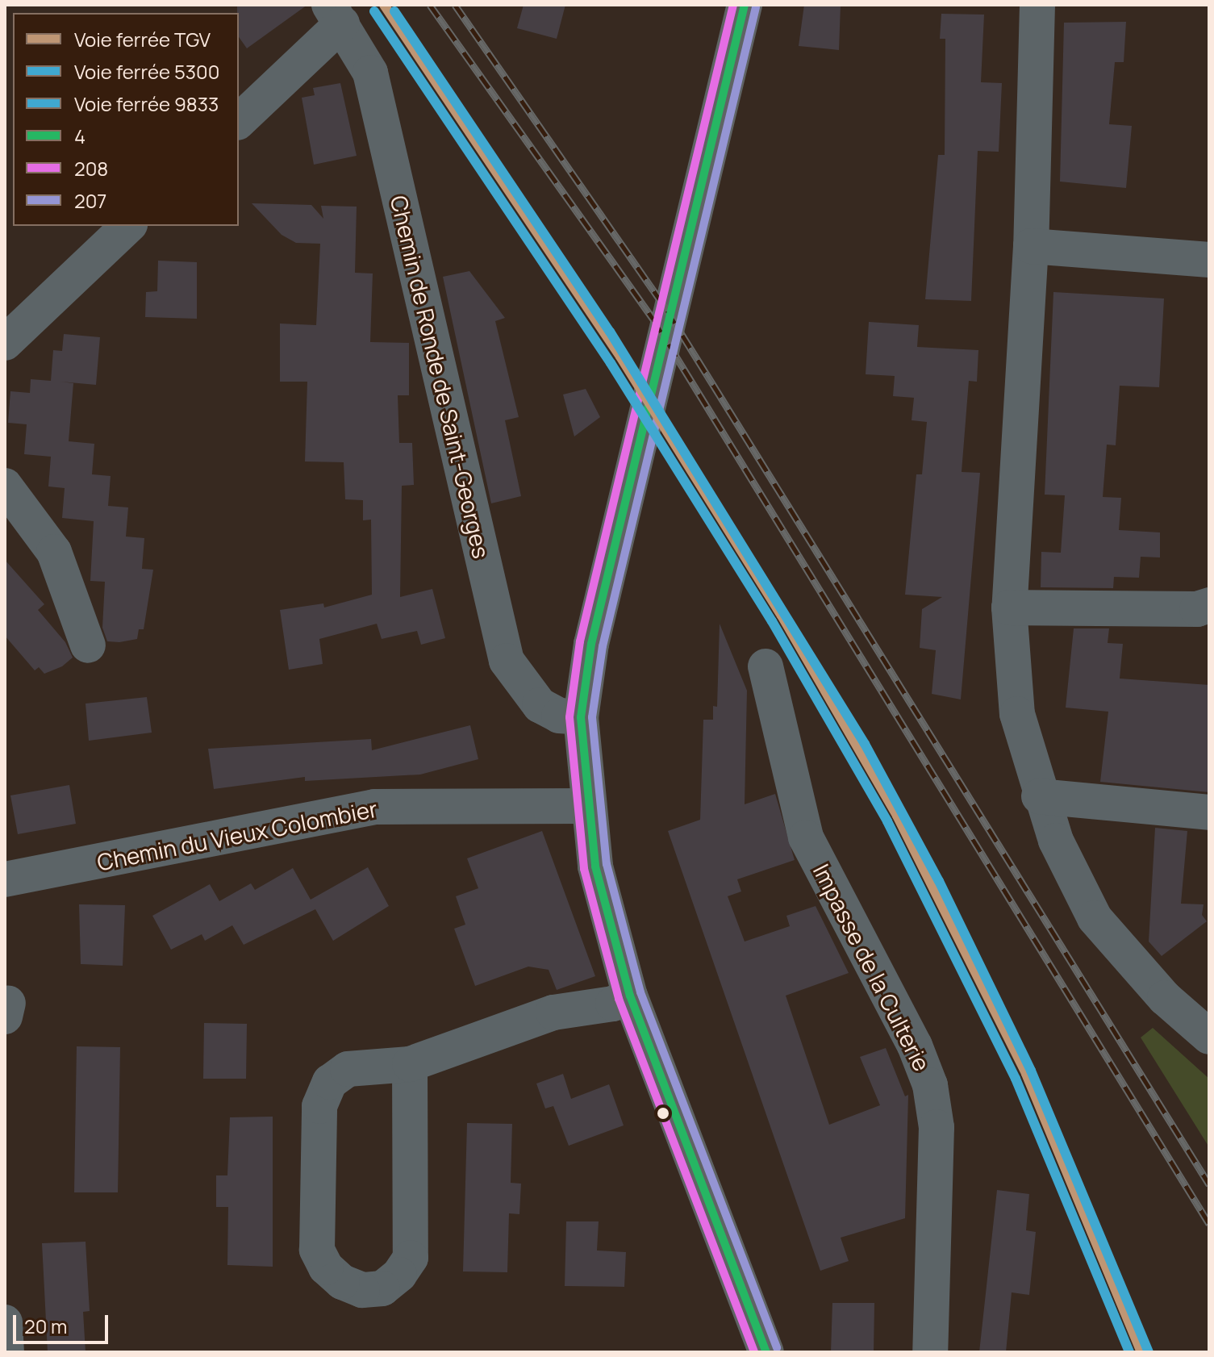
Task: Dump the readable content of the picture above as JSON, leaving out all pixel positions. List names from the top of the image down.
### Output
{
  "streets": {
    "street": ["Chemin de Ronde de Saint-Georges", "Chemin du Vieux Colombier", "Impasse de la Culterie"]
  },
  "lines": [
    "rail line TGV",
    "transit line 4",
    "transit line 208",
    "transit line 207",
    "rail line 5300",
    "rail line 9833"
  ],
  "legend": [
    "Voie ferrée TGV",
    "Voie ferrée 5300",
    "Voie ferrée 9833",
    "4",
    "208",
    "207"
  ],
  "scale_bar": "20 m"
}
